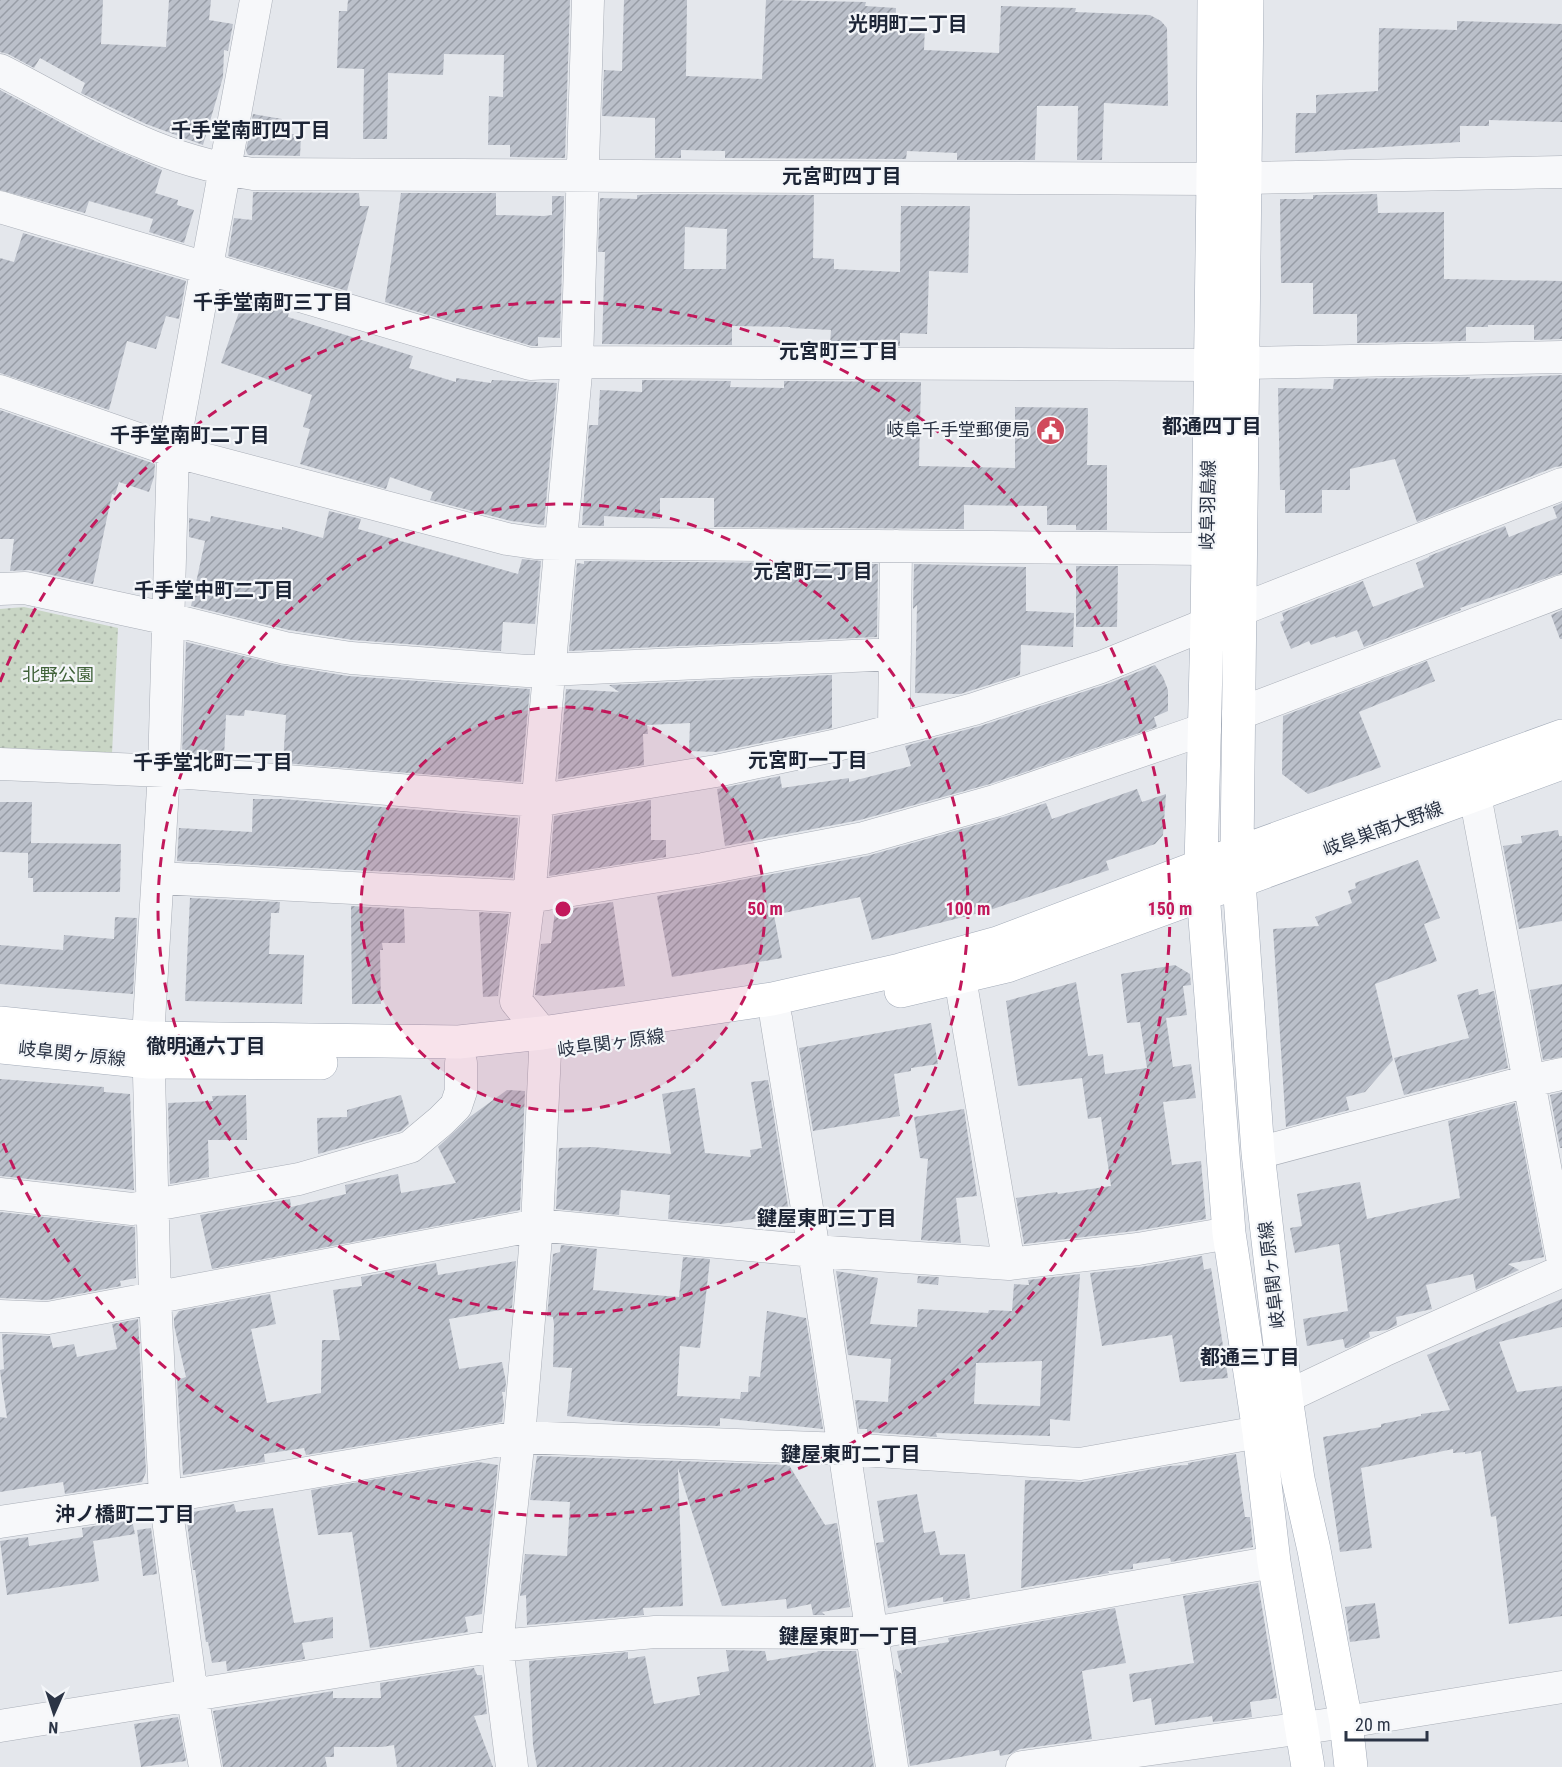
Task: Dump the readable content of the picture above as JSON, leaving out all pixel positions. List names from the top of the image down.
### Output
{
  "streets": {
    "main road": ["岐阜羽島線", "岐阜巣南大野線", "岐阜関ヶ原線"]
  },
  "crossings": [
    ["岐阜羽島線", "岐阜巣南大野線"],
    ["岐阜羽島線", "岐阜関ヶ原線"],
    ["岐阜巣南大野線", "岐阜関ヶ原線"]
  ],
  "districts": [
    "光明町二丁目",
    "千手堂南町四丁目",
    "元宮町四丁目",
    "千手堂南町三丁目",
    "元宮町三丁目",
    "都通四丁目",
    "千手堂南町二丁目",
    "元宮町二丁目",
    "千手堂中町二丁目",
    "元宮町一丁目",
    "千手堂北町二丁目",
    "徹明通六丁目",
    "鍵屋東町三丁目",
    "都通三丁目",
    "鍵屋東町二丁目",
    "沖ノ橋町二丁目",
    "鍵屋東町一丁目"
  ],
  "parks": ["北野公園"],
  "places": {
    "public building": ["岐阜千手堂郵便局"]
  },
  "scale_bar": "20 m",
  "north": "bottom",
  "rings": ["50 m", "100 m", "150 m"]
}
